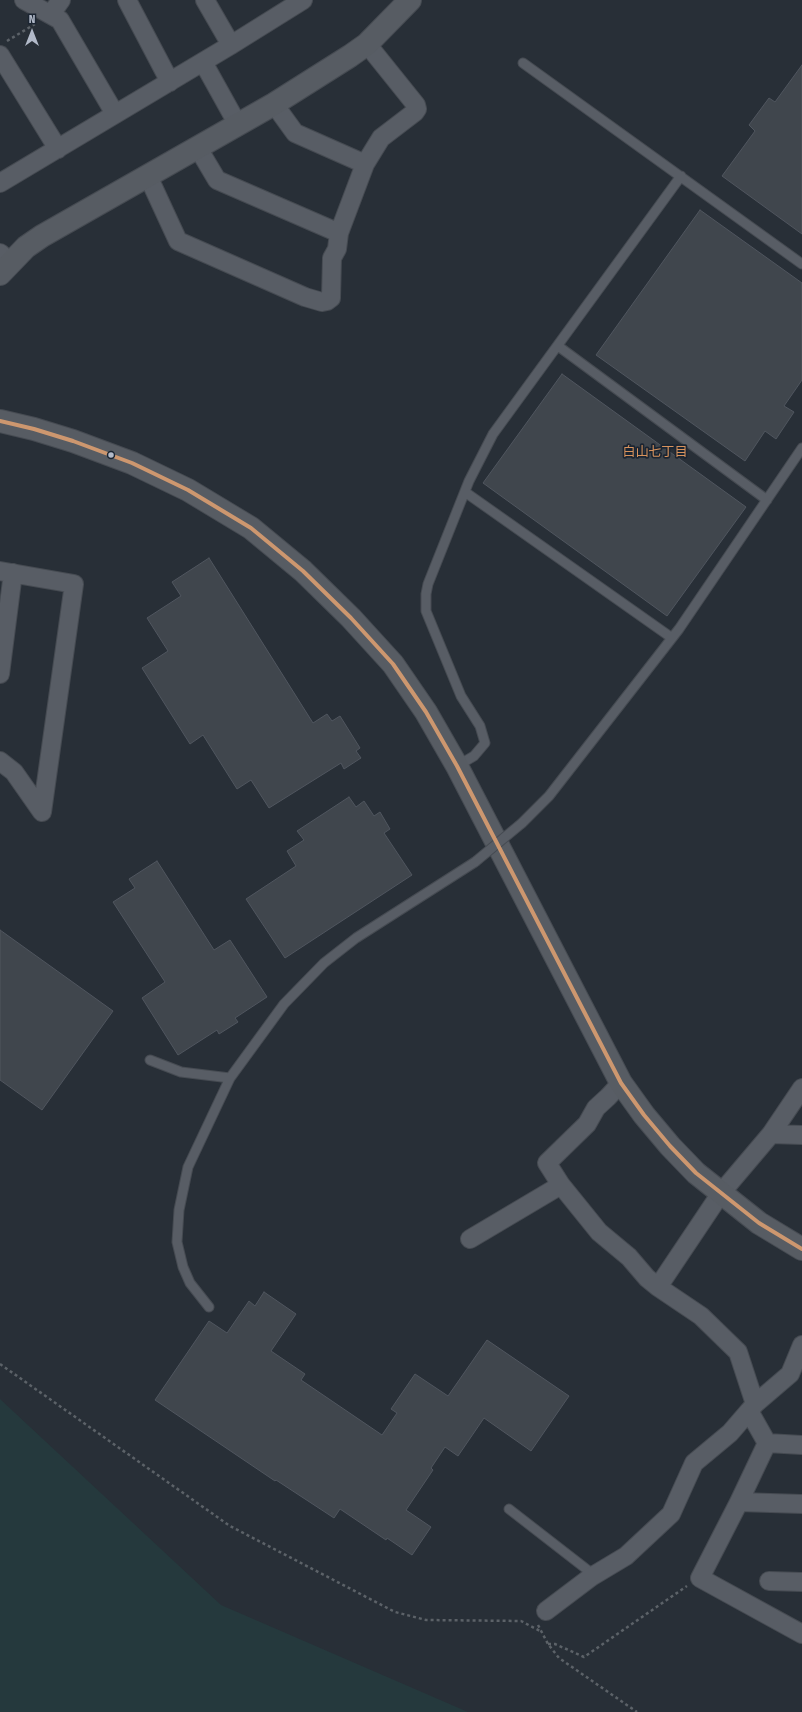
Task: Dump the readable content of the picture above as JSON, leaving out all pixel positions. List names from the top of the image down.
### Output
{
  "districts": ["白山七丁目"],
  "north": "top"
}
